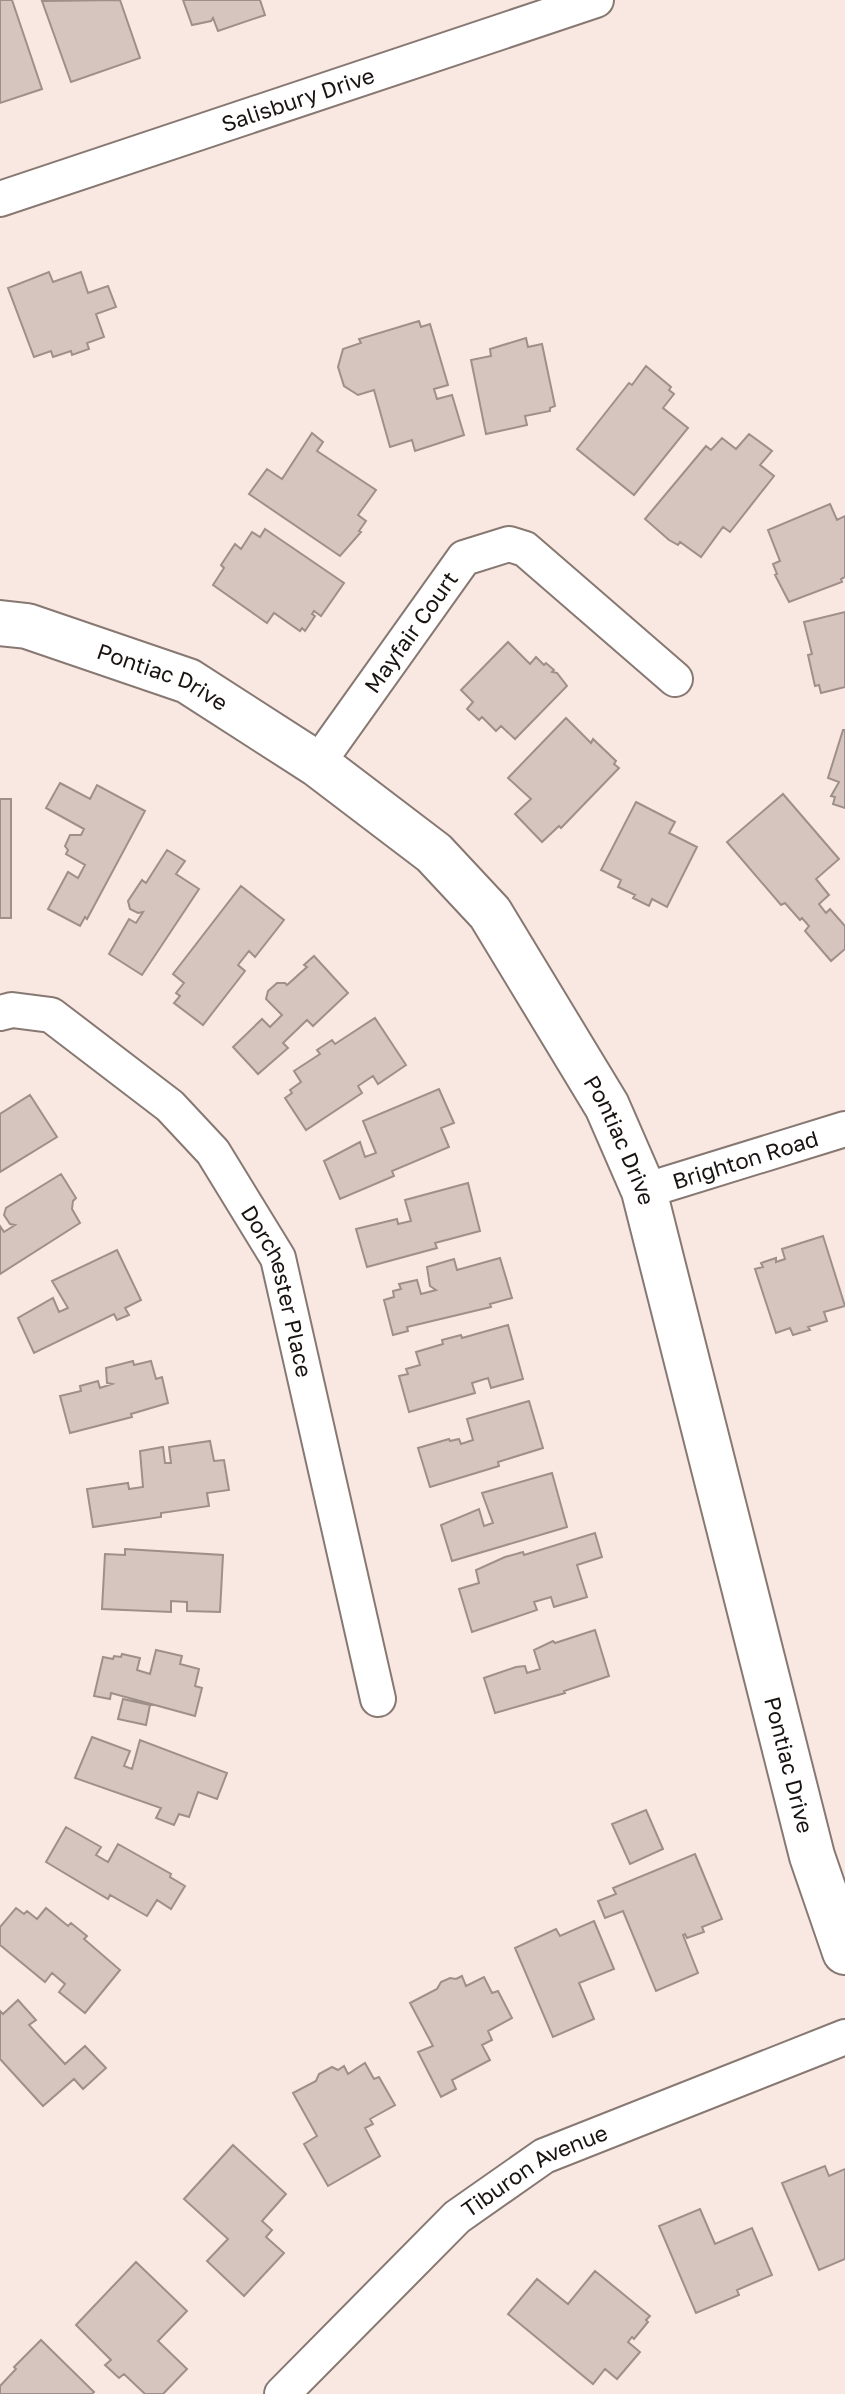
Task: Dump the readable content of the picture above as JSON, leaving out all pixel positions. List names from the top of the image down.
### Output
{
  "streets": {
    "main road": ["Pontiac Drive"],
    "street": [
      "Salisbury Drive",
      "Mayfair Court",
      "Brighton Road",
      "Dorchester Place",
      "Tiburon Avenue"
    ]
  },
  "crossings": [
    ["Mayfair Court", "Pontiac Drive"],
    ["Pontiac Drive", "Brighton Road"]
  ]
}
